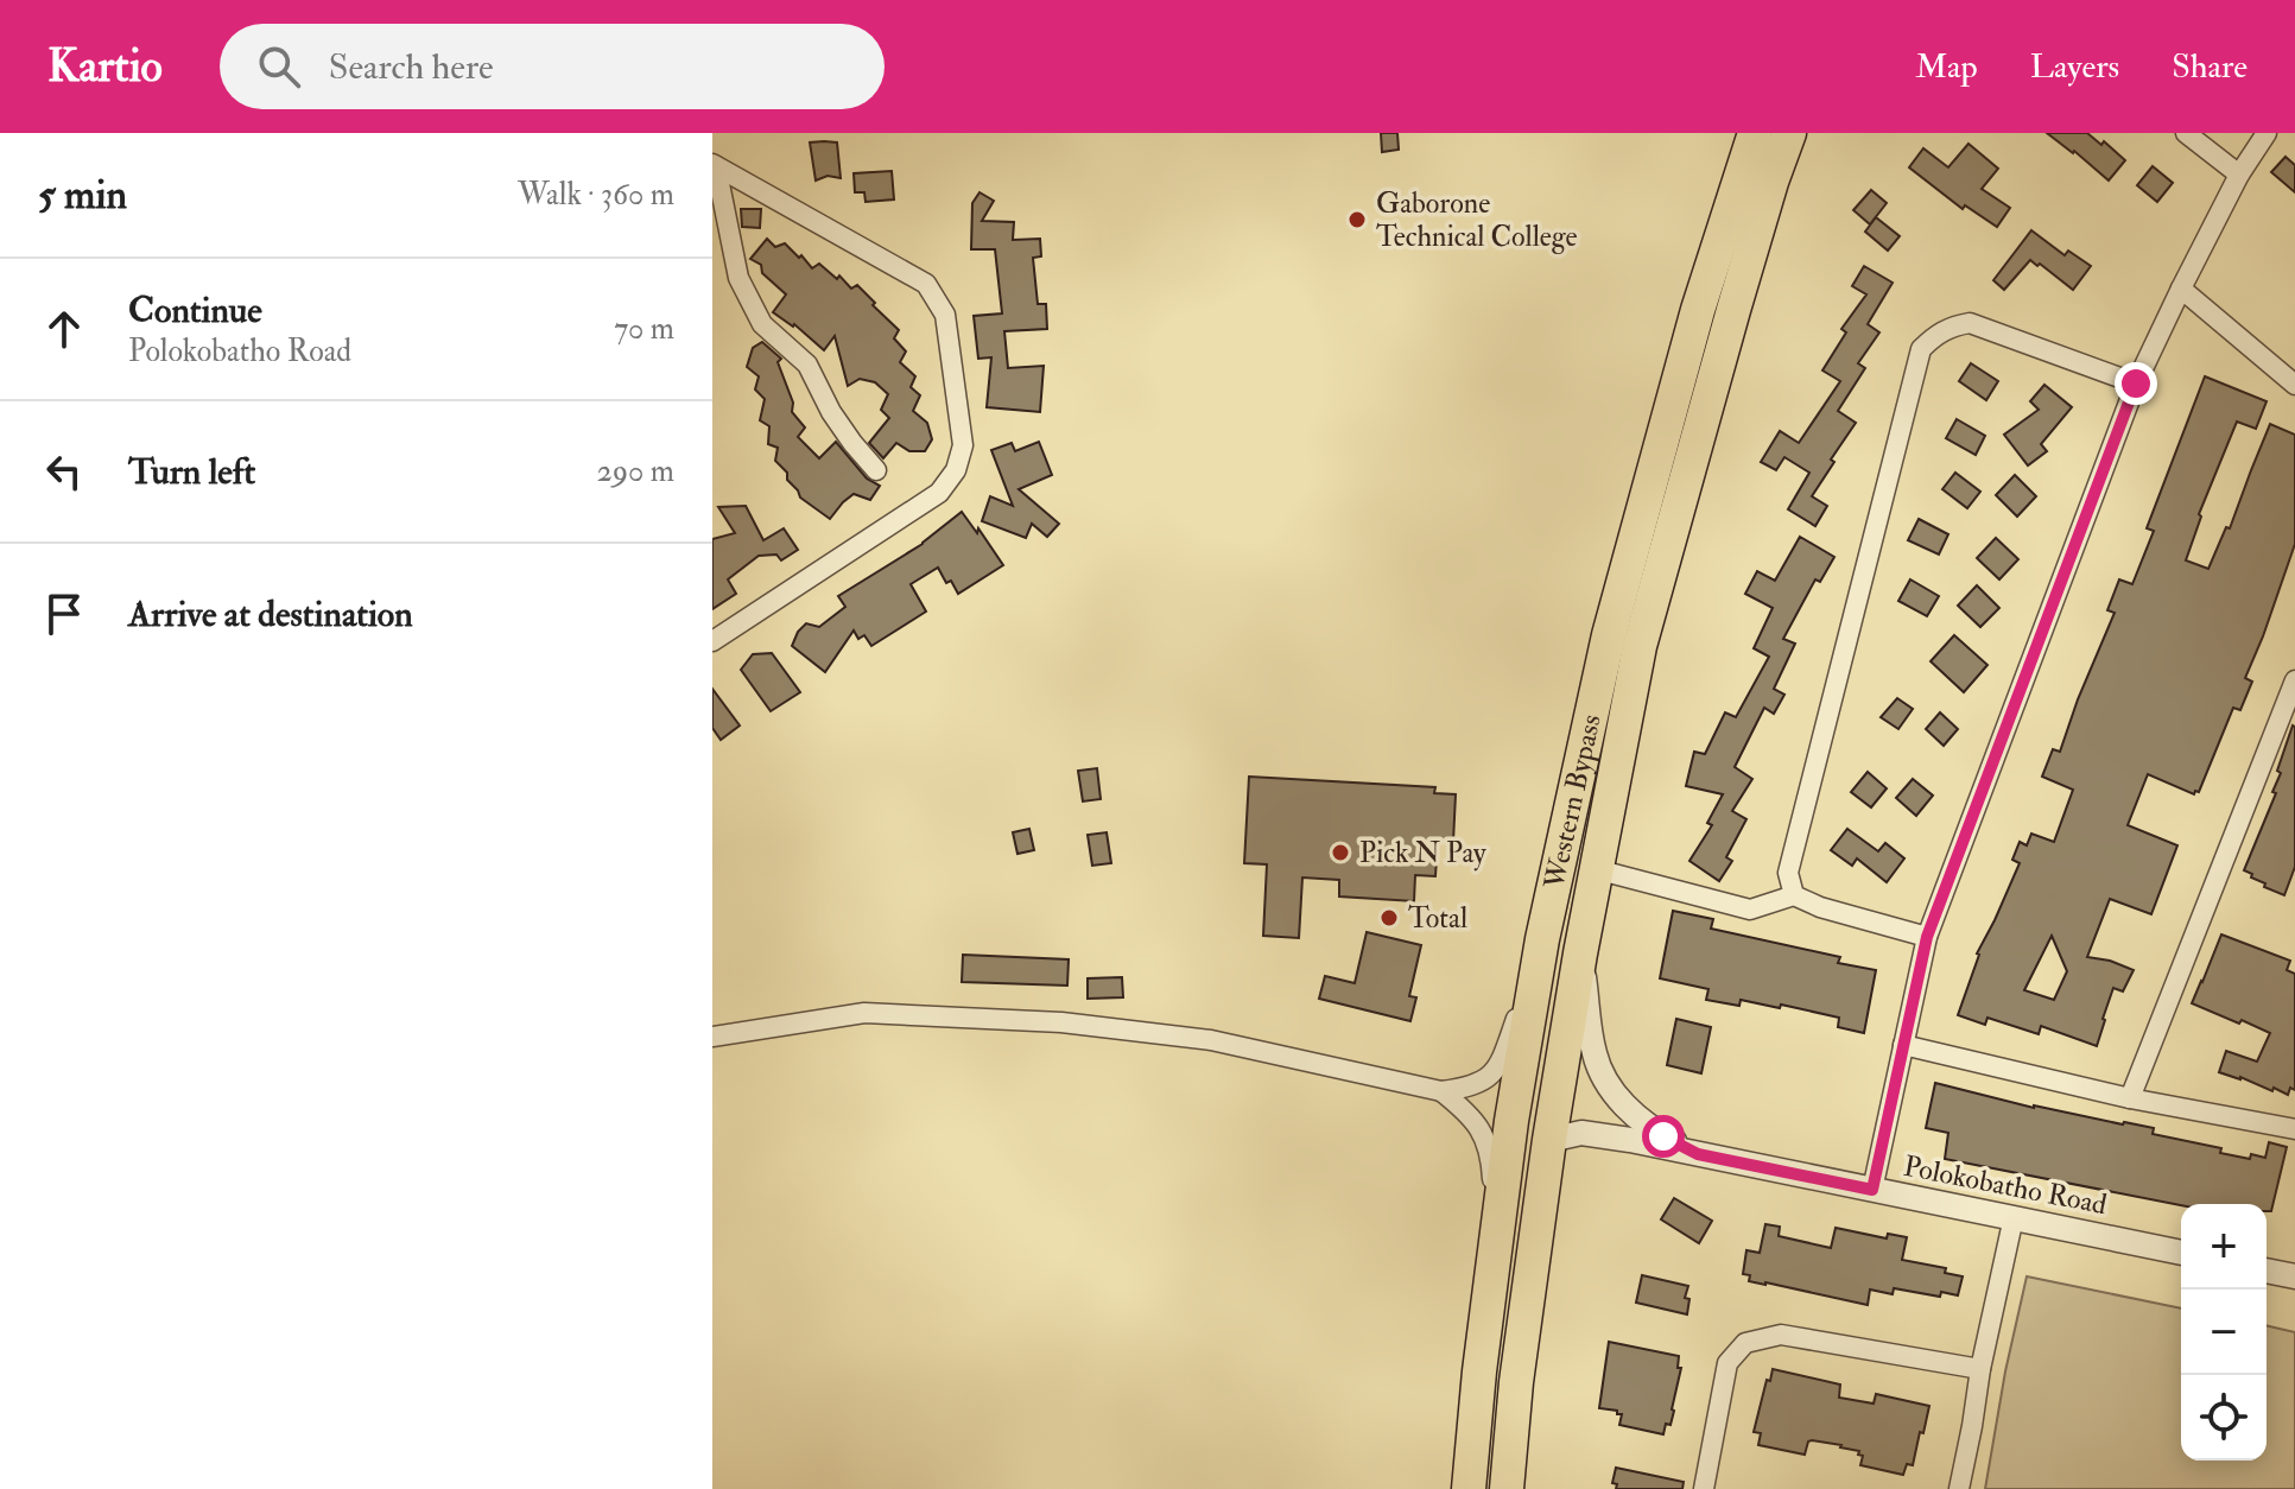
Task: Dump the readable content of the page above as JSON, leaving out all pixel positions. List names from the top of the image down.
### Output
{
  "streets": {
    "highway": ["Western Bypass"],
    "street": ["Polokobatho Road"]
  },
  "crossings": [
    ["Western Bypass", "Polokobatho Road"]
  ],
  "places": ["Gaborone Technical College", "Pick N Pay", "Total"],
  "page": {
    "header": "Kartio",
    "search": "Search here",
    "nav": ["Map", "Layers", "Share"],
    "heading": ["5 min", "Walk · 360 m"],
    "list": [
      ["Continue", "Polokobatho Road", "70 m"],
      ["Turn left", "290 m"],
      "Arrive at destination"
    ],
    "map_buttons": ["+", "−"]
  }
}
